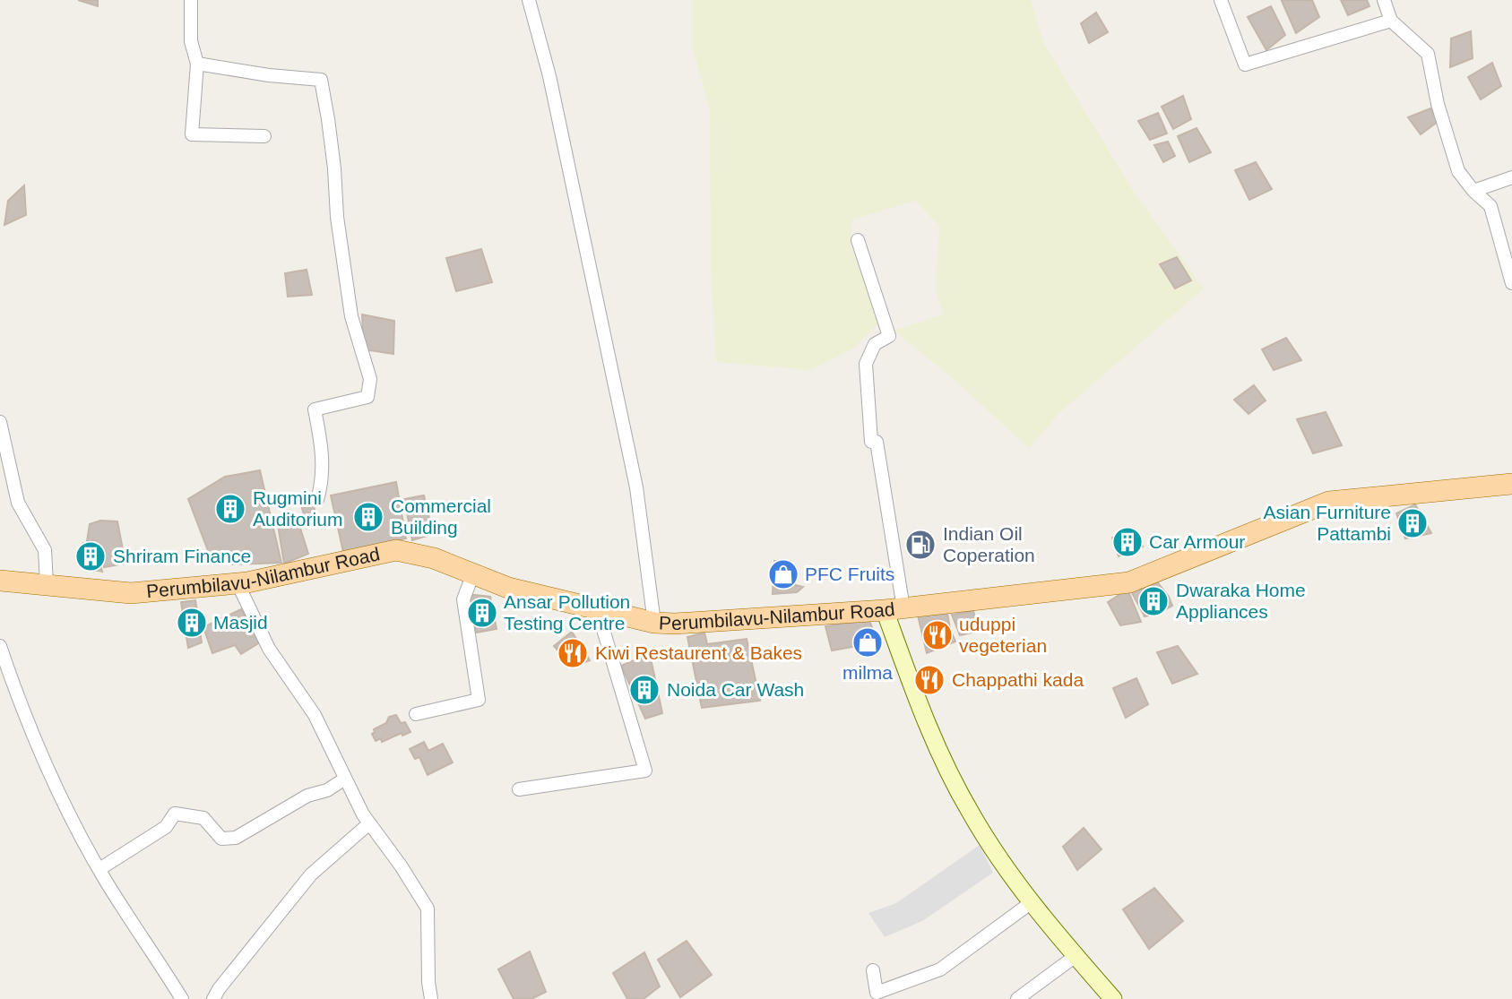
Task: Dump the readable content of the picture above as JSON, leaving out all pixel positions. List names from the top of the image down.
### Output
{
  "streets": {
    "main road": ["Perumbilavu-Nilambur Road"]
  },
  "places": {
    "building": [
      "Rugmini Auditorium",
      "Commercial Building",
      "Asian Furniture Pattambi",
      "Car Armour",
      "Shriram Finance",
      "Dwaraka Home Appliances",
      "Ansar Pollution Testing Centre",
      "Masjid",
      "Noida Car Wash"
    ],
    "fuel station": ["Indian Oil Coperation"],
    "shop": ["PFC Fruits", "milma"],
    "restaurant": ["uduppi vegeterian", "Kiwi Restaurent & Bakes", "Chappathi kada"]
  }
}
